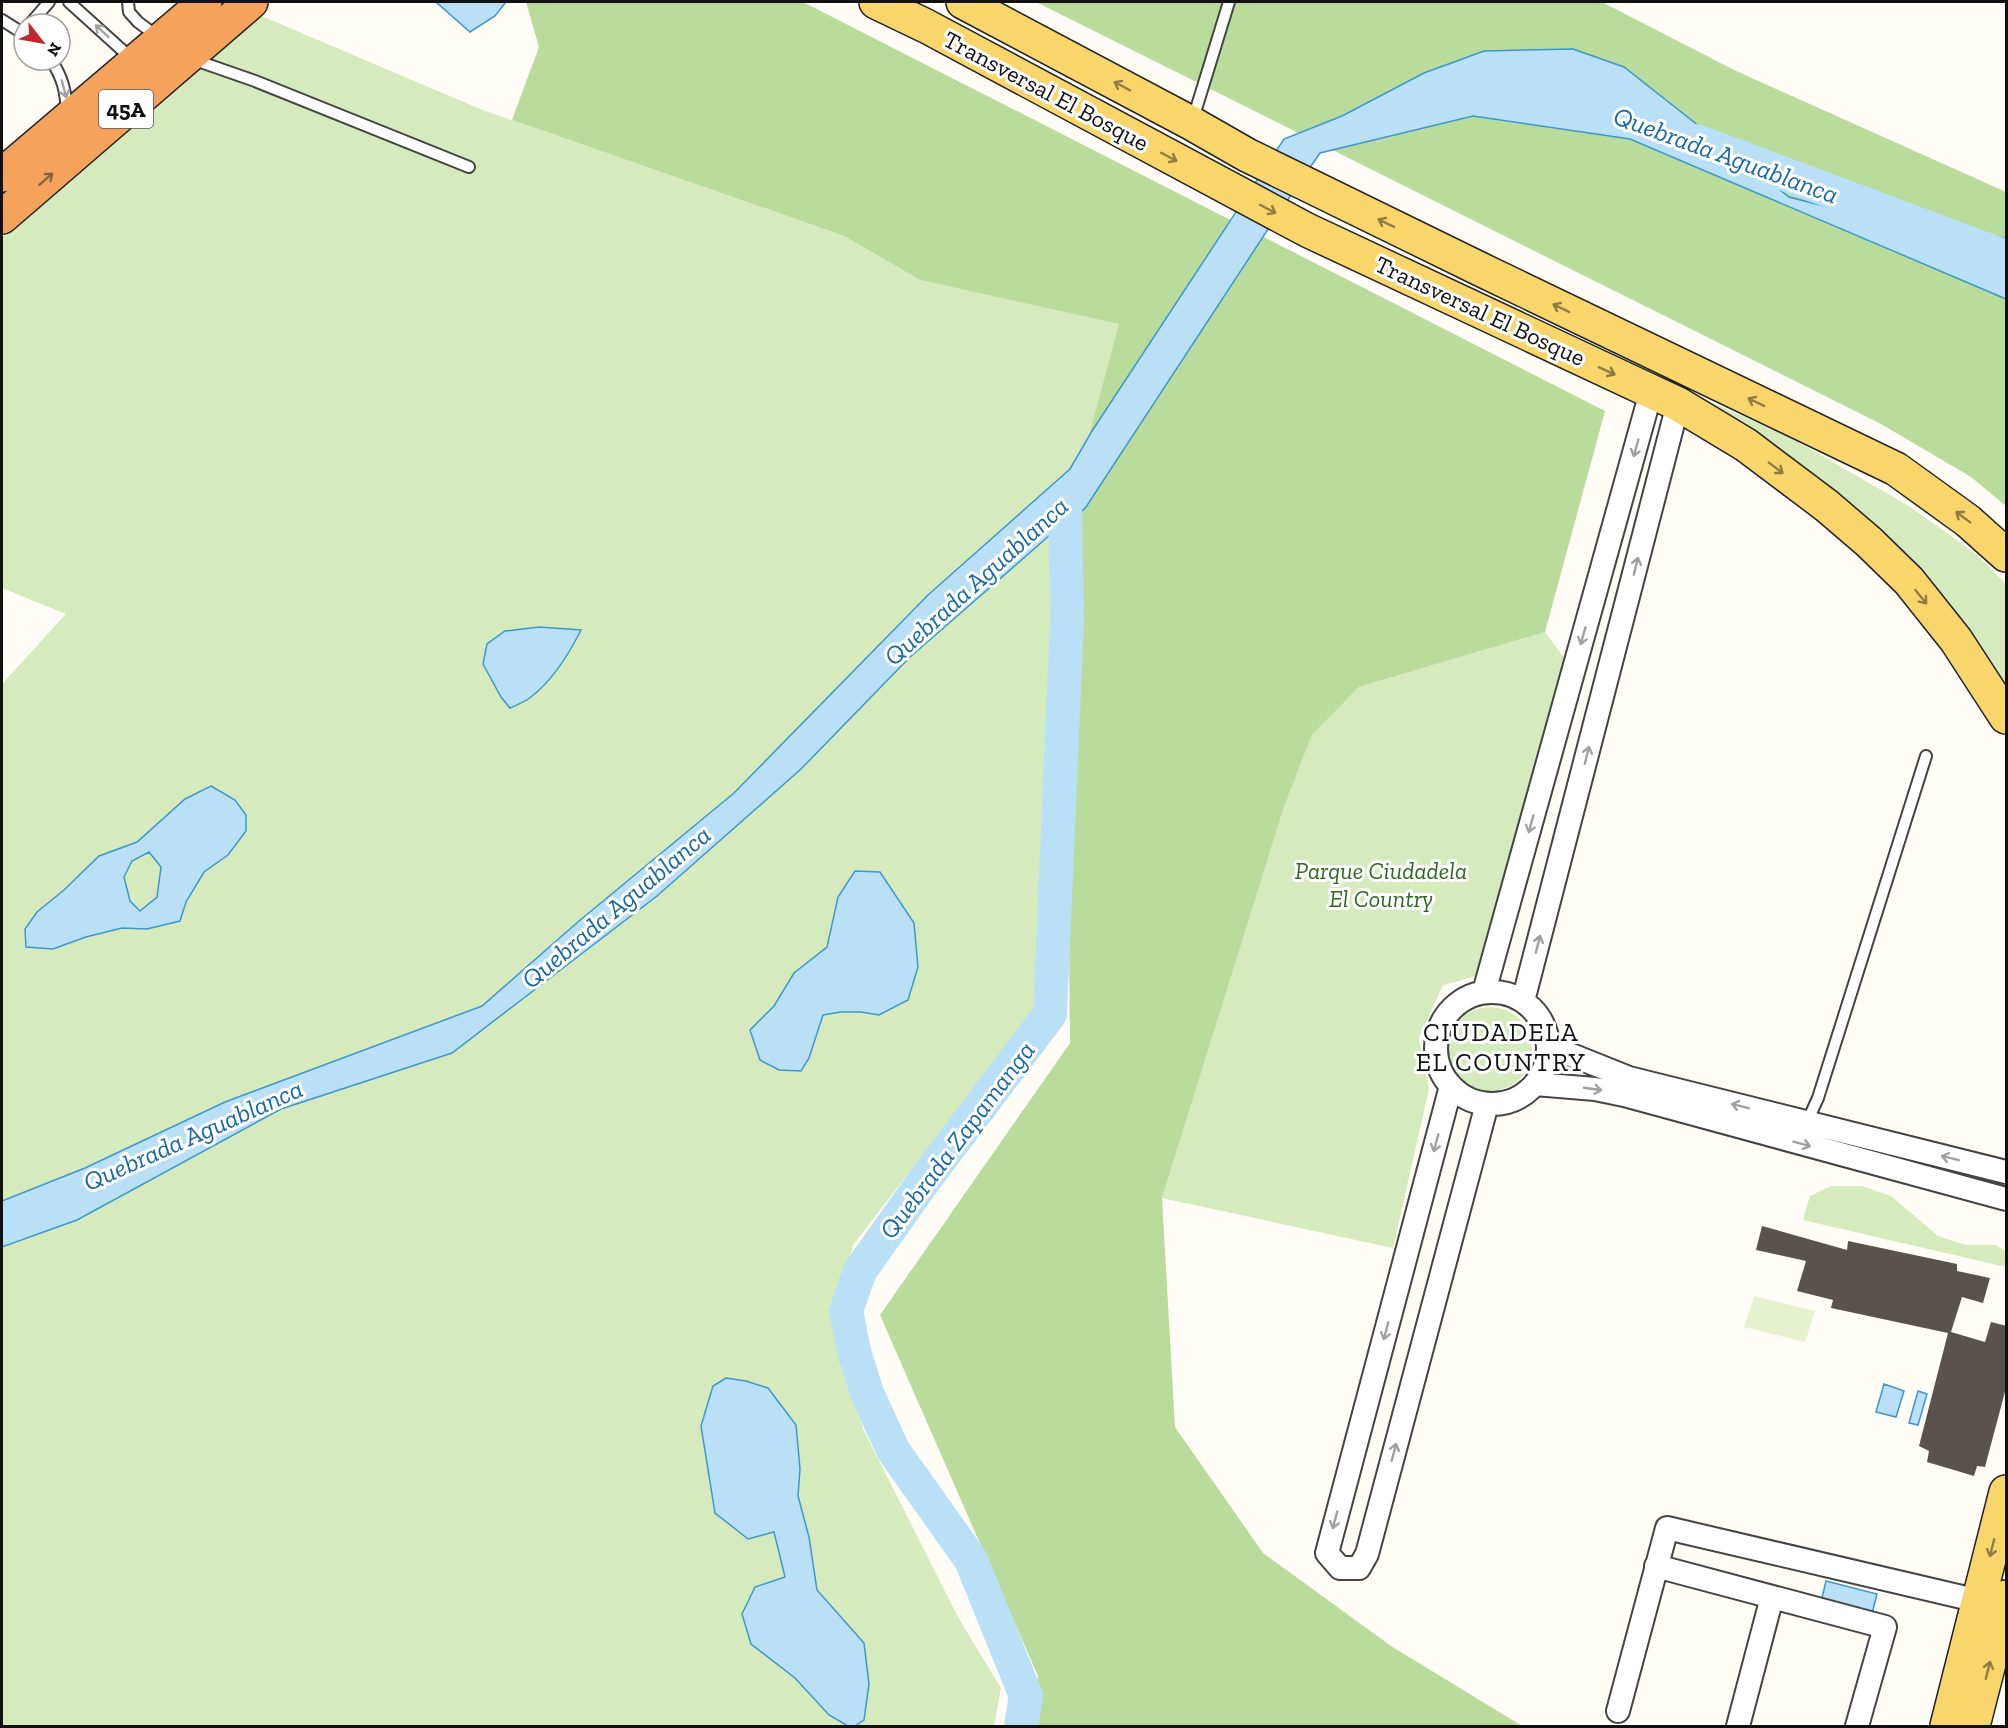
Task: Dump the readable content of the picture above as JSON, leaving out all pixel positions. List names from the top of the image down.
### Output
{
  "streets": {
    "highway": ["45A"],
    "main road": ["Transversal El Bosque"]
  },
  "districts": ["CIUDADELA EL COUNTRY"],
  "water": ["Quebrada Aguablanca", "Quebrada Zapamanga"],
  "parks": ["Parque Ciudadela El Country"],
  "north": "bottom right"
}
